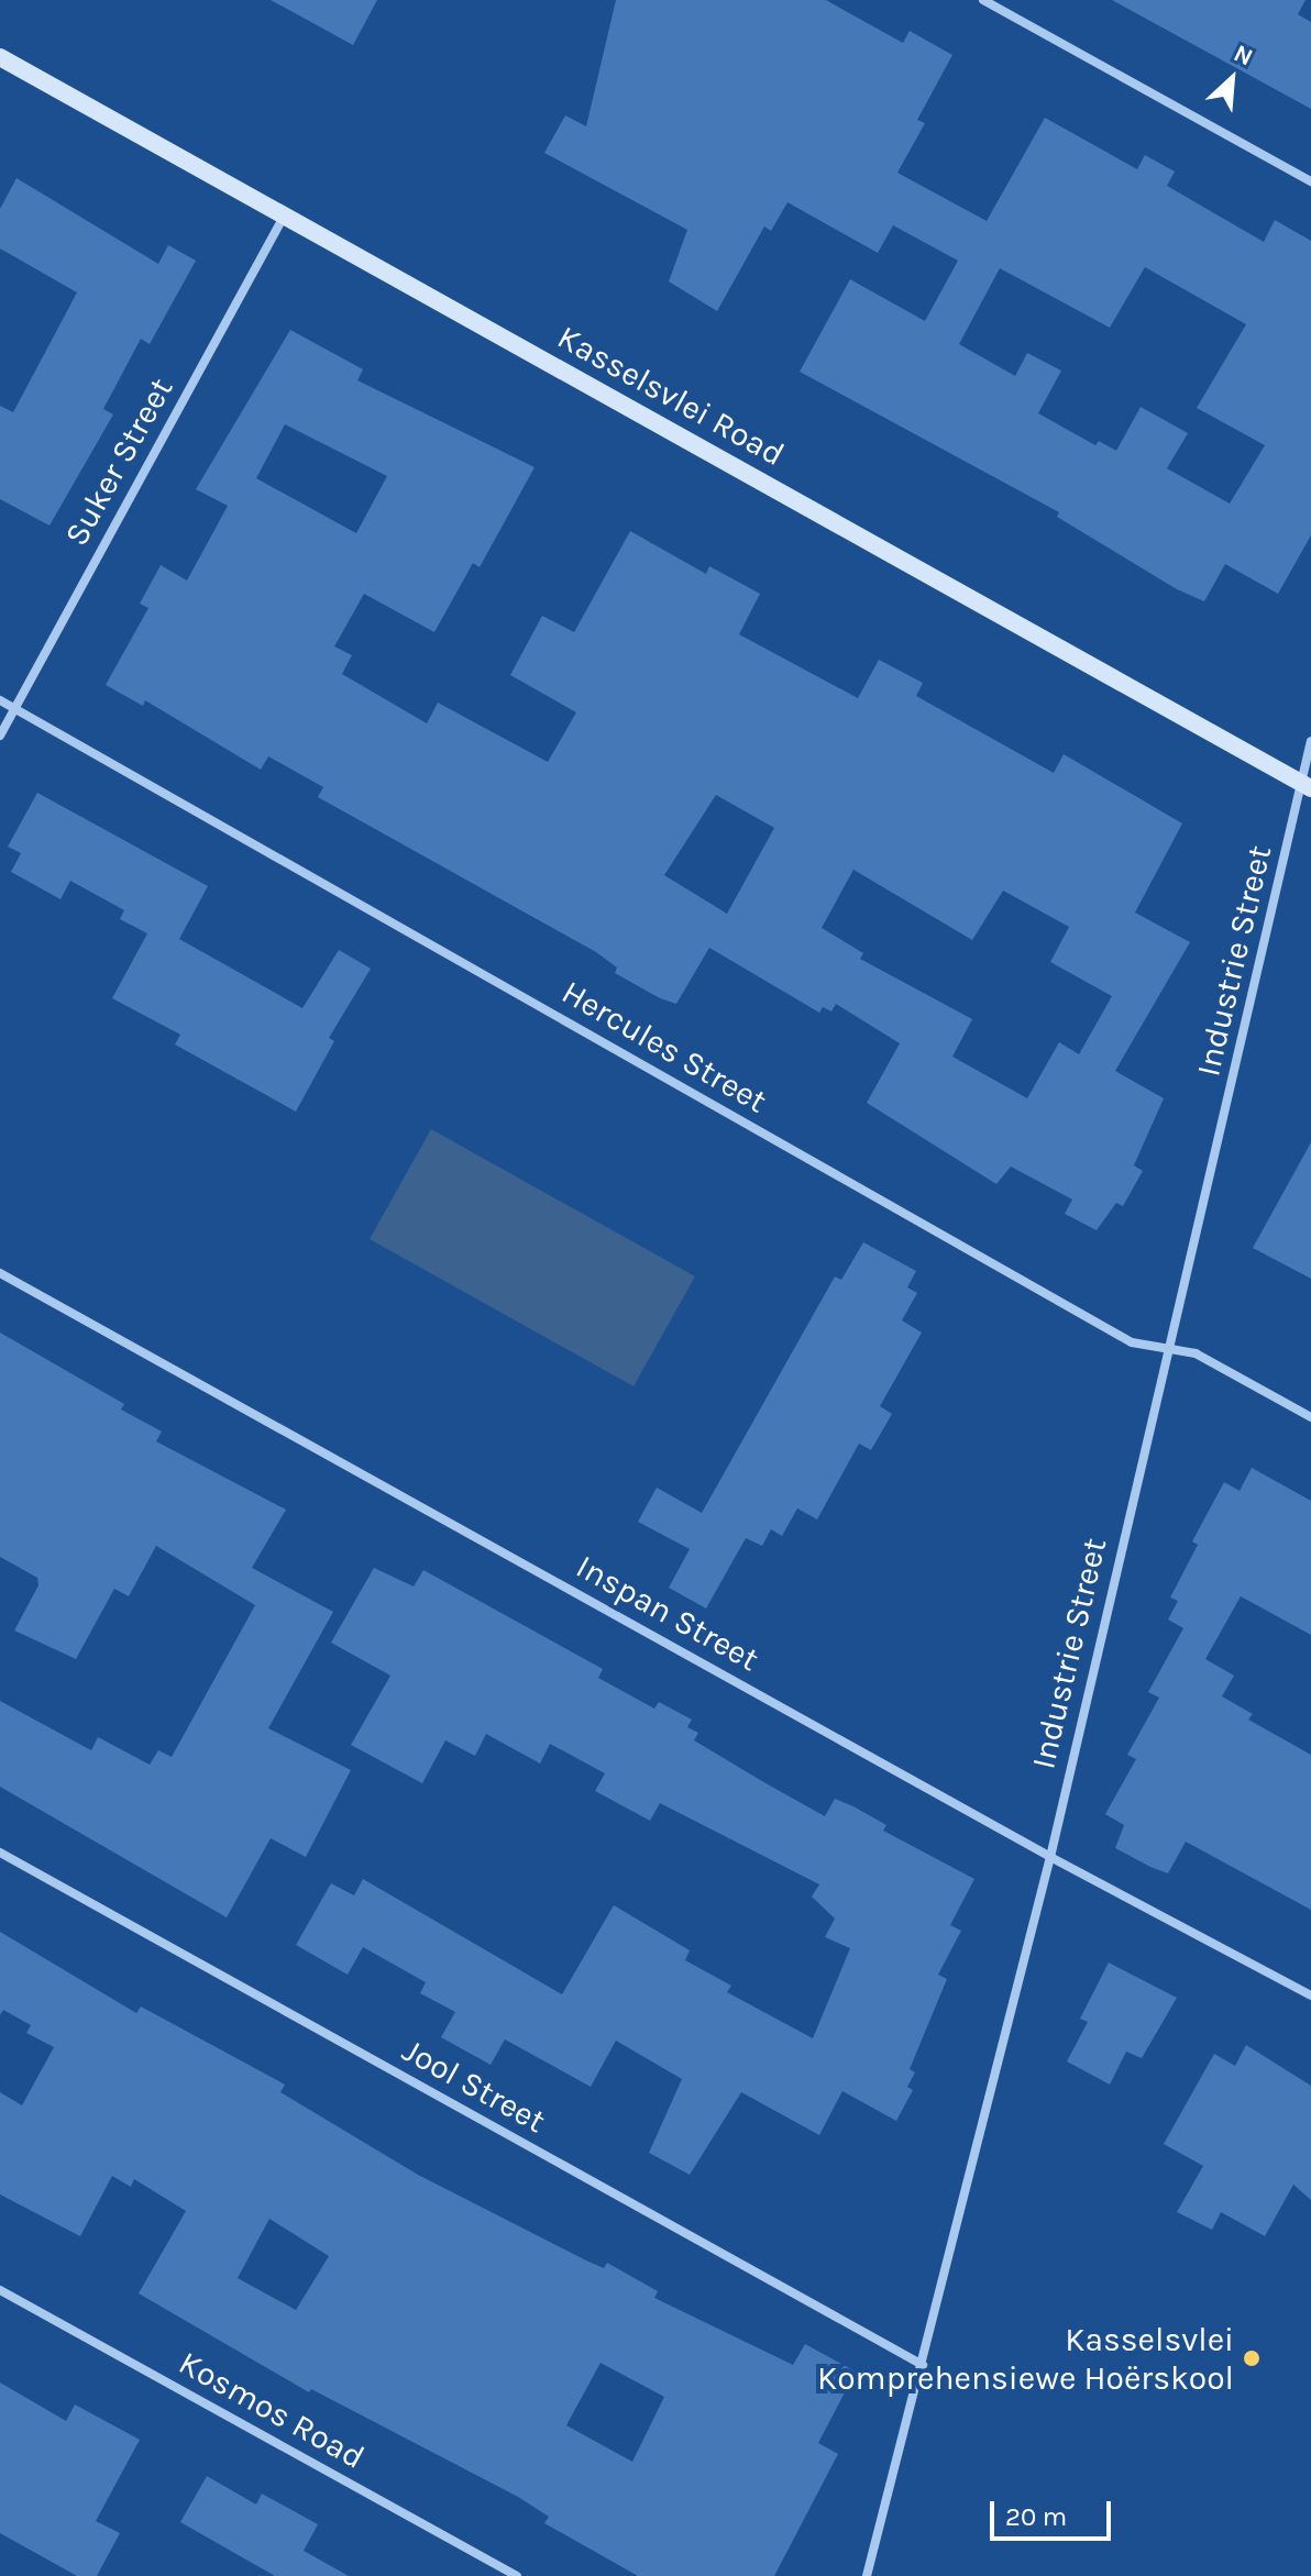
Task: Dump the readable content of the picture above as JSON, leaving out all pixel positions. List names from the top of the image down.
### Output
{
  "streets": {
    "street": [
      "Kasselsvlei Road",
      "Suker Street",
      "Industrie Street",
      "Hercules Street",
      "Inspan Street",
      "Jool Street",
      "Kosmos Road"
    ]
  },
  "crossings": [
    ["Kasselsvlei Road", "Suker Street"],
    ["Kasselsvlei Road", "Industrie Street"],
    ["Suker Street", "Hercules Street"],
    ["Industrie Street", "Hercules Street"],
    ["Industrie Street", "Inspan Street"],
    ["Industrie Street", "Jool Street"]
  ],
  "places": ["Kasselsvlei Komprehensiewe Hoërskool"],
  "scale_bar": "20 m",
  "north": "top right"
}
